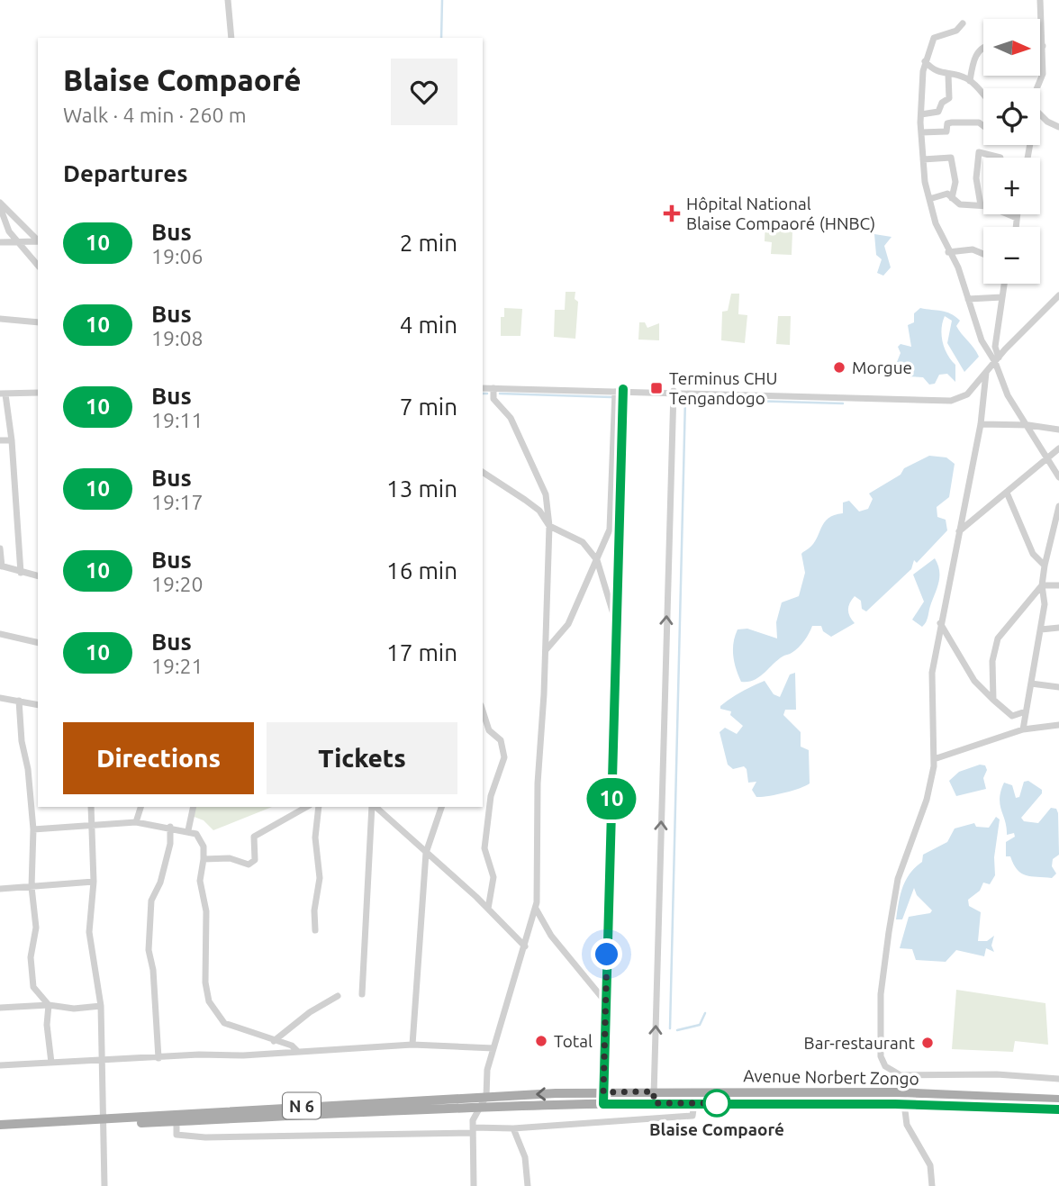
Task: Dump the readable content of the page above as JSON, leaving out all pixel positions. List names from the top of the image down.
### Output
{
  "streets": {
    "main road": ["Avenue Norbert Zongo", "N 6"]
  },
  "crossings": [
    ["Avenue Norbert Zongo", "N 6"]
  ],
  "places": {
    "health": ["Hôpital National Blaise Compaoré (HNBC)"],
    "other": [
      "Morgue",
      "Total",
      "Bar-restaurant",
      "Blaise Compaoré"
    ],
    "transit": ["Terminus CHU Tengandogo"]
  },
  "lines": ["bus line 10"],
  "north": "right",
  "page": {
    "on_map": "10",
    "map_buttons": ["+", "−"],
    "heading": [
      ["Blaise Compaoré", "Walk · 4 min · 260 m"],
      "Departures"
    ],
    "list": [
      {
        "mark": "10",
        "name": "Bus",
        "note": "19:06",
        "value": "2 min"
      },
      {
        "mark": "10",
        "name": "Bus",
        "note": "19:08",
        "value": "4 min"
      },
      {
        "mark": "10",
        "name": "Bus",
        "note": "19:11",
        "value": "7 min"
      },
      {
        "mark": "10",
        "name": "Bus",
        "note": "19:17",
        "value": "13 min"
      },
      {
        "mark": "10",
        "name": "Bus",
        "note": "19:20",
        "value": "16 min"
      },
      {
        "mark": "10",
        "name": "Bus",
        "note": "19:21",
        "value": "17 min"
      }
    ],
    "buttons": ["Directions", "Tickets"]
  }
}
